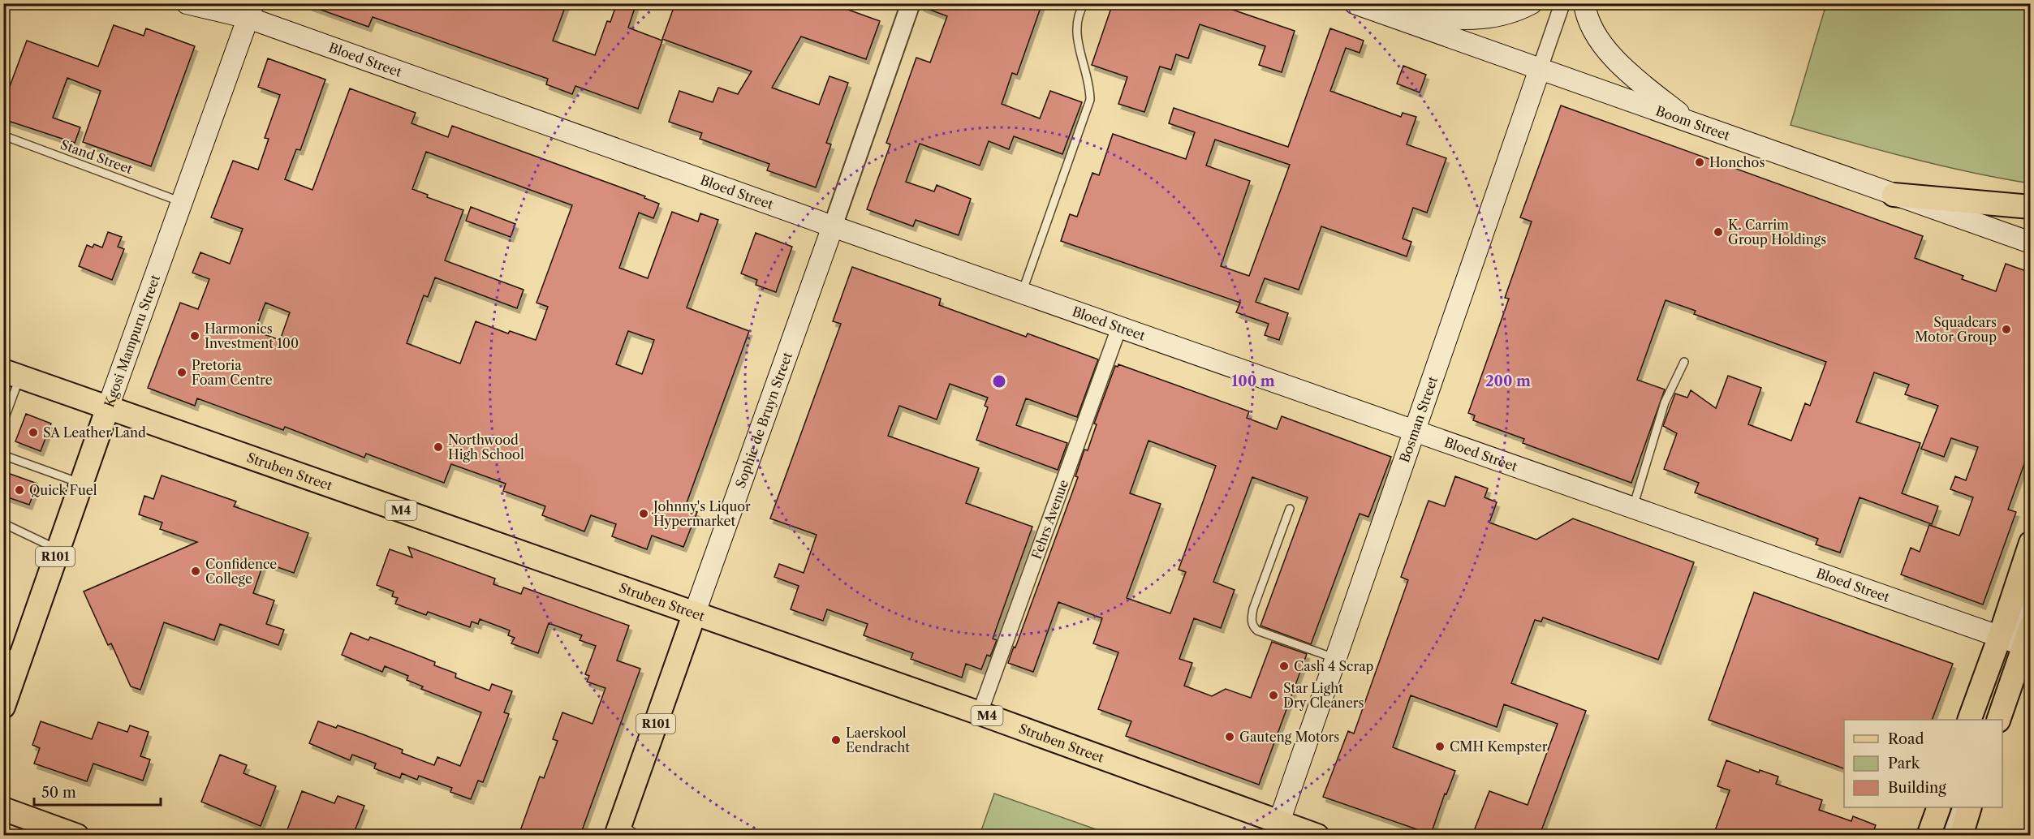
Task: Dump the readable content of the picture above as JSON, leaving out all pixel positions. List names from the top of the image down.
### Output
{
  "streets": {
    "main road": [
      "Bloed Street",
      "Boom Street",
      "Kgosi Mampuru Street",
      "Sophie de Bruyn Street",
      "Bosman Street",
      "Struben Street",
      "M4",
      "R101"
    ],
    "street": ["Fehrs Avenue"],
    "lane": ["Stand Street"]
  },
  "crossings": [
    ["Bloed Street", "Kgosi Mampuru Street"],
    ["Bloed Street", "Sophie de Bruyn Street"],
    ["Bloed Street", "Bosman Street"],
    ["Bloed Street", "Fehrs Avenue"],
    ["Boom Street", "Bosman Street"],
    ["Stand Street", "Kgosi Mampuru Street"],
    ["Kgosi Mampuru Street", "Struben Street"],
    ["Sophie de Bruyn Street", "Struben Street"],
    ["Bosman Street", "Struben Street"],
    ["Struben Street", "Fehrs Avenue"]
  ],
  "places": [
    "Honchos",
    "K. Carrim Group Holdings",
    "Squadcars Motor Group",
    "Harmonics Investment 100",
    "Pretoria Foam Centre",
    "SA Leather Land",
    "Northwood High School",
    "Quick Fuel",
    "Johnny's Liquor Hypermarket",
    "Confidence College",
    "Cash 4 Scrap",
    "Star Light Dry Cleaners",
    "Gauteng Motors",
    "Laerskool Eendracht",
    "CMH Kempster"
  ],
  "legend": ["Road", "Park", "Building"],
  "scale_bar": "50 m",
  "rings": ["100 m", "200 m"]
}
